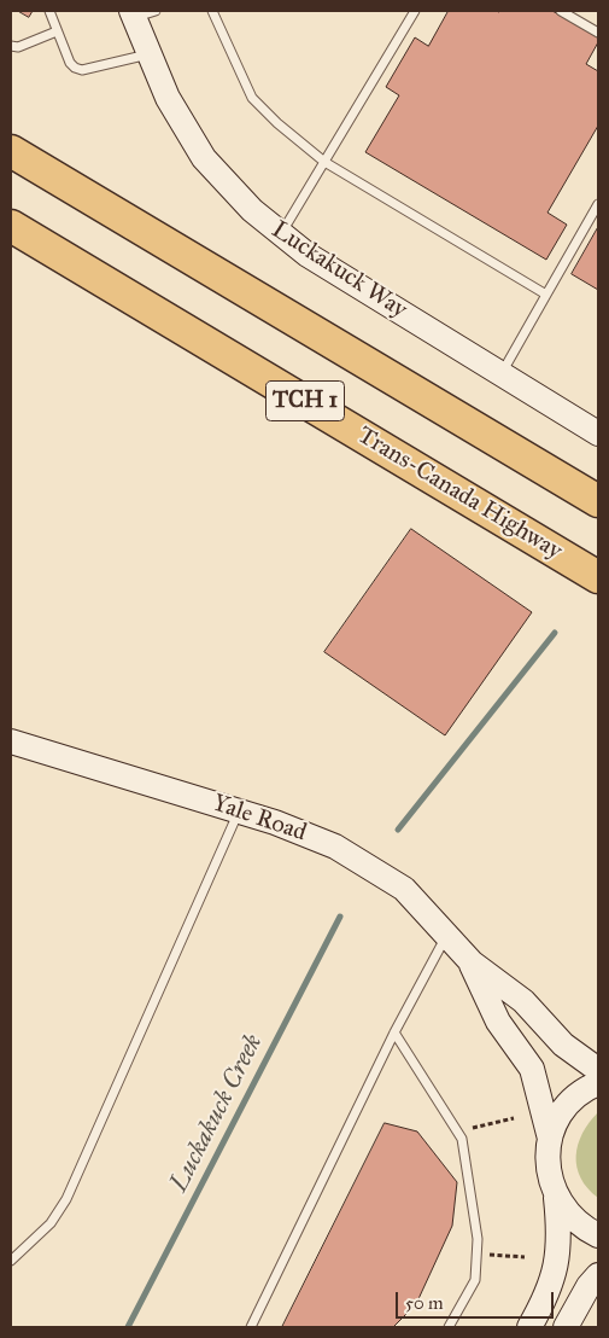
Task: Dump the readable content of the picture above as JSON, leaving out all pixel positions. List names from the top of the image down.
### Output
{
  "streets": {
    "highway": ["TCH 1", "Trans-Canada Highway"],
    "street": ["Luckakuck Way", "Yale Road"]
  },
  "water": ["Luckakuck Creek"],
  "scale_bar": "50 m"
}
